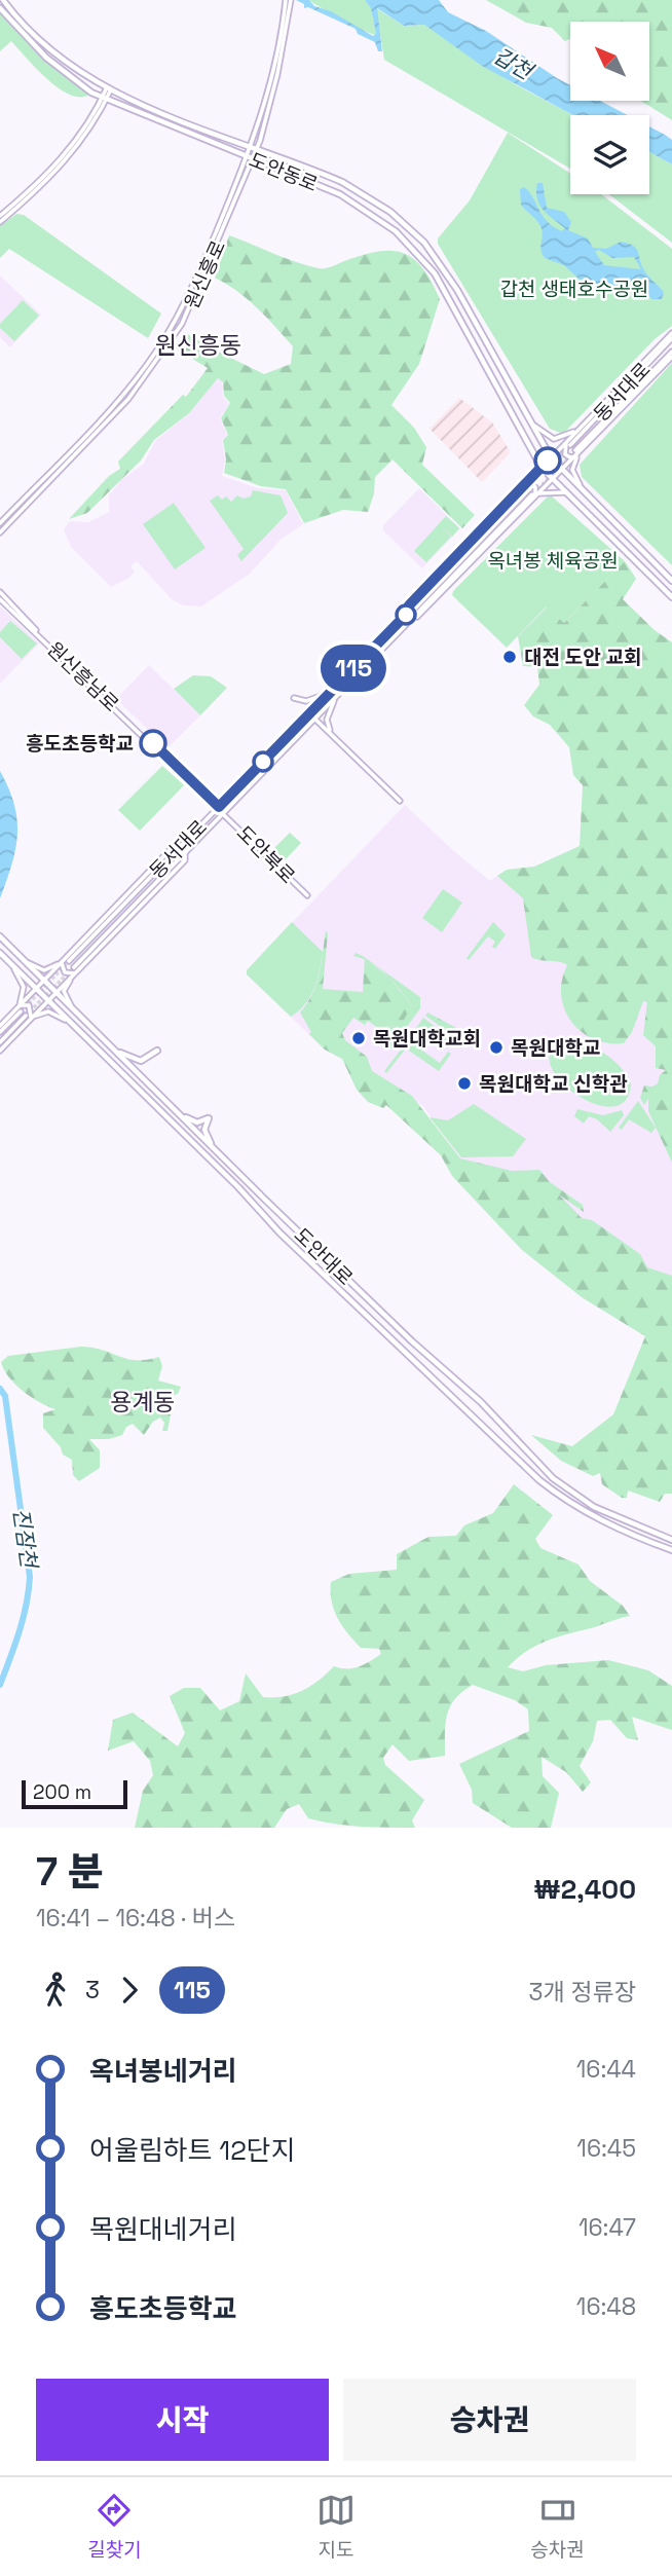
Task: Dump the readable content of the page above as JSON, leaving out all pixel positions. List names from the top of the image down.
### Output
{
  "streets": {
    "main road": ["도안동로", "도안대로"],
    "street": [
      "원신흥로",
      "동서대로",
      "원신흥남로",
      "도안북로"
    ]
  },
  "crossings": [
    ["도안동로", "원신흥로"],
    ["도안동로", "동서대로"],
    ["동서대로", "원신흥남로"],
    ["동서대로", "도안북로"],
    ["동서대로", "도안대로"],
    ["원신흥남로", "도안북로"]
  ],
  "districts": ["원신흥동", "용계동"],
  "water": ["갑천", "진잠천"],
  "parks": ["갑천 생태호수공원", "옥녀봉 체육공원"],
  "places": [
    "대전 도안 교회",
    "흥도초등학교",
    "목원대학교회",
    "목원대학교",
    "목원대학교 신학관"
  ],
  "lines": ["bus line 115"],
  "scale_bar": "200 m",
  "north": "top left",
  "page": {
    "on_map": "115",
    "scale": "200 m",
    "heading": ["7 분", "16:41 – 16:48 · 버스", "₩2,400"],
    "legs": ["3", "115", "3개 정류장"],
    "list": [
      {
        "name": "옥녀봉네거리",
        "value": "16:44"
      },
      {
        "name": "어울림하트 12단지",
        "value": "16:45"
      },
      {
        "name": "목원대네거리",
        "value": "16:47"
      },
      {
        "name": "흥도초등학교",
        "value": "16:48"
      }
    ],
    "buttons": ["시작", "승차권"],
    "tabs": ["길찾기", "지도", "승차권"]
  }
}
